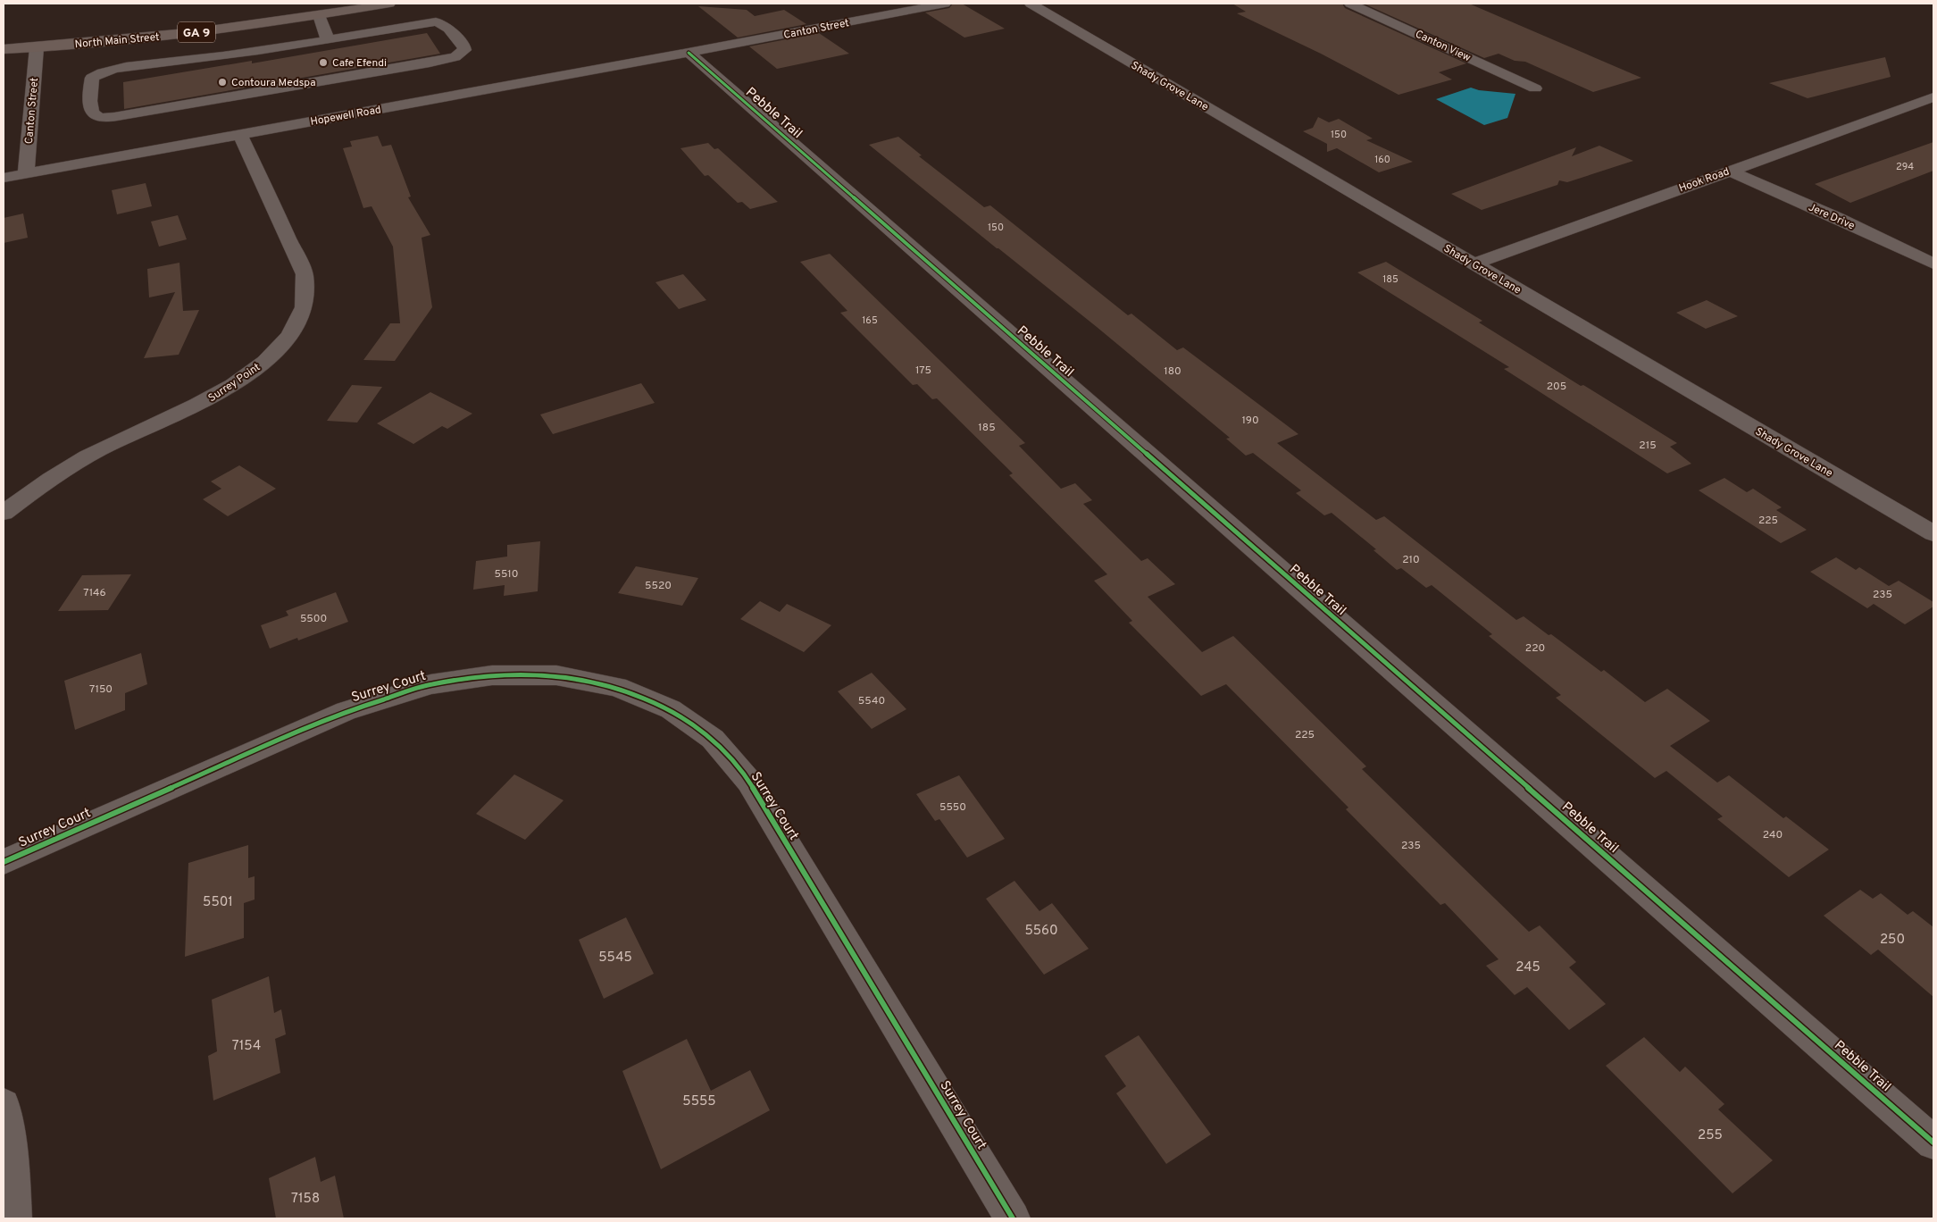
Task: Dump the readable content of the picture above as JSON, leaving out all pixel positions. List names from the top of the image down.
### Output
{
  "streets": {
    "main road": ["GA 9", "North Main Street"],
    "street": [
      "Canton Street",
      "Canton View",
      "Shady Grove Lane",
      "Pebble Trail",
      "Hopewell Road",
      "Hook Road",
      "Jere Drive",
      "Surrey Point",
      "Surrey Court"
    ]
  },
  "crossings": [
    ["Canton Street", "North Main Street"],
    ["Canton Street", "Pebble Trail"],
    ["Canton Street", "Hopewell Road"],
    ["Shady Grove Lane", "Hook Road"],
    ["Pebble Trail", "Hopewell Road"],
    ["Hopewell Road", "Surrey Point"],
    ["Hook Road", "Jere Drive"]
  ],
  "places": ["Cafe Efendi", "Contoura Medspa"],
  "house_numbers": [
    "150",
    "160",
    "294",
    "150",
    "185",
    "165",
    "175",
    "180",
    "205",
    "190",
    "185",
    "215",
    "225",
    "210",
    "5510",
    "5520",
    "7146",
    "235",
    "5500",
    "220",
    "7150",
    "5540",
    "225",
    "5550",
    "240",
    "235",
    "5501",
    "5560",
    "250",
    "5545",
    "245",
    "7154",
    "5555",
    "255",
    "7158"
  ]
}
